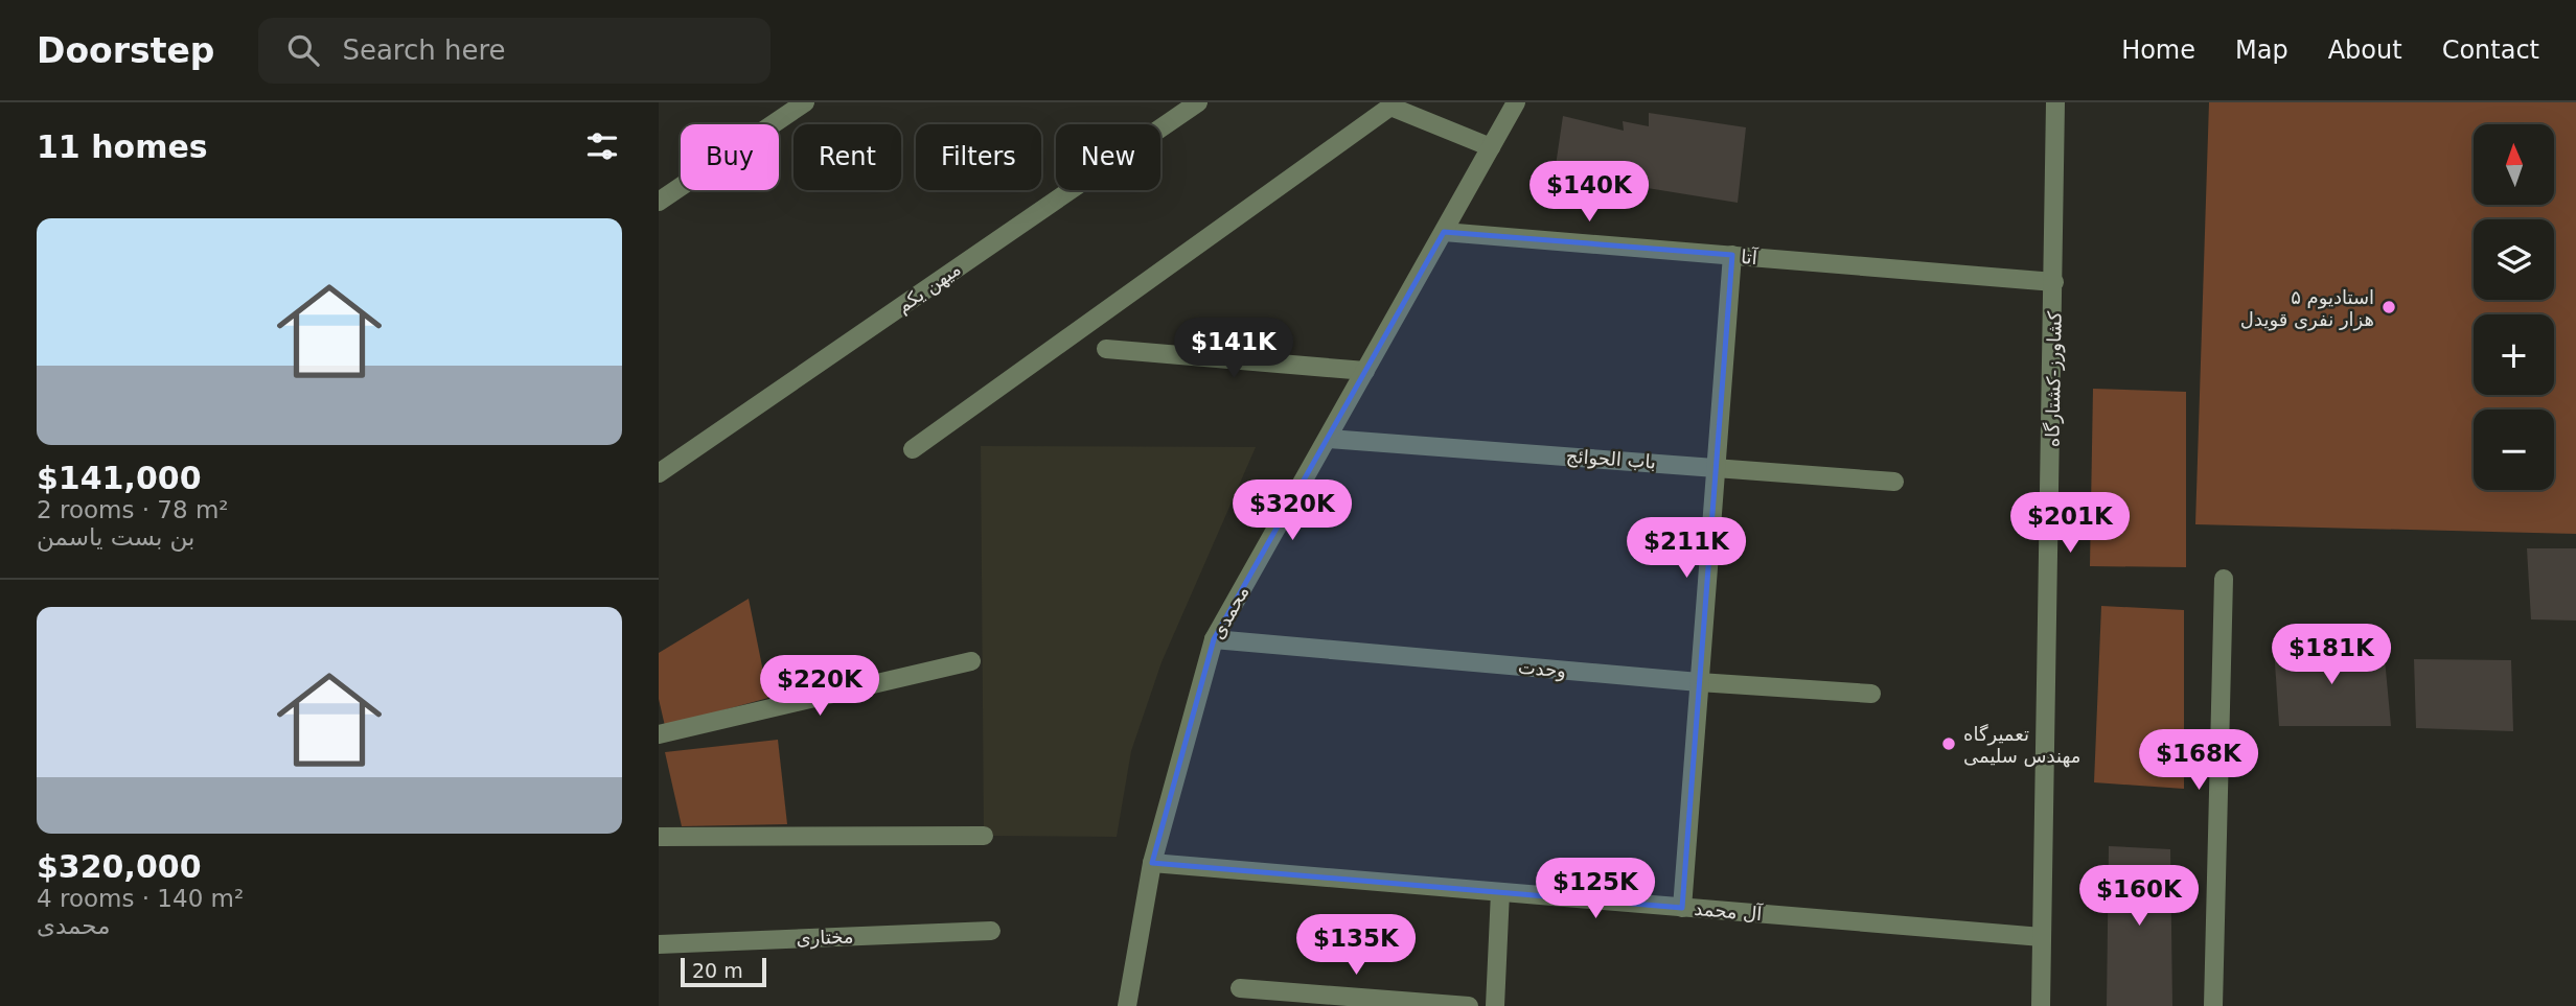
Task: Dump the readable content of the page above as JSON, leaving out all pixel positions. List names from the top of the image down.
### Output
{
  "streets": {
    "street": [
      "آتا",
      "میهن یکم",
      "کشاورز-کشتارگاه",
      "باب الحوائج",
      "محمدی",
      "وحدت",
      "آل محمد",
      "مختاری"
    ]
  },
  "crossings": [
    ["آتا", "کشاورز-کشتارگاه"],
    ["آتا", "محمدی"],
    ["کشاورز-کشتارگاه", "آل محمد"],
    ["باب الحوائج", "محمدی"],
    ["محمدی", "وحدت"],
    ["محمدی", "آل محمد"]
  ],
  "places": ["استادیوم ۵ هزار نفری قویدل", "تعمیرگاه مهندس سلیمی"],
  "scale_bar": "20 m",
  "north": "top",
  "page": {
    "header": "Doorstep",
    "search": "Search here",
    "nav": [
      "Home",
      "Map",
      "About",
      "Contact"
    ],
    "heading": "11 homes",
    "map_buttons": ["+", "−"],
    "chip": [
      "Buy",
      "Rent",
      "Filters",
      "New"
    ],
    "price": [
      "$140K",
      "$141K",
      "$320K",
      "$201K",
      "$211K",
      "$181K",
      "$220K",
      "$168K",
      "$125K",
      "$160K",
      "$135K"
    ],
    "list": [
      {
        "name": "$141,000",
        "note": "2 rooms · 78 m² · بن بست یاسمن"
      },
      {
        "name": "$320,000",
        "note": "4 rooms · 140 m² · محمدی"
      }
    ],
    "scale": "20 m"
  }
}
